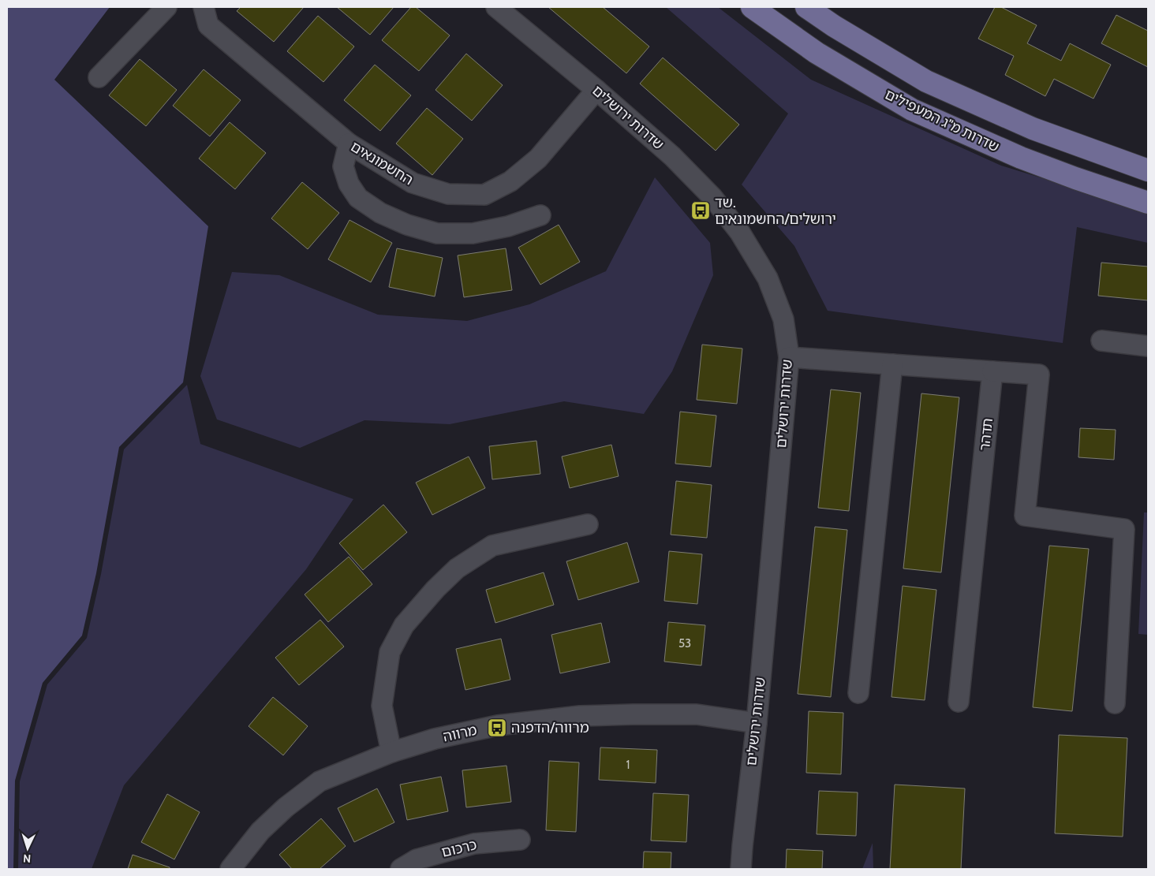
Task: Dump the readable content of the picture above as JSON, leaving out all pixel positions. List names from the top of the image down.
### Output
{
  "streets": {
    "main road": ["שדרות מ\"ג המעפילים"],
    "street": [
      "שדרות ירושלים",
      "החשמונאים",
      "תדהר",
      "מרווה",
      "כרכום"
    ]
  },
  "crossings": [
    ["שדרות ירושלים", "החשמונאים"],
    ["שדרות ירושלים", "מרווה"]
  ],
  "places": {
    "bus stop": ["שד. ירושלים/החשמונאים", "מרווה/הדפנה"]
  },
  "house_numbers": ["53", "1"],
  "north": "bottom"
}
